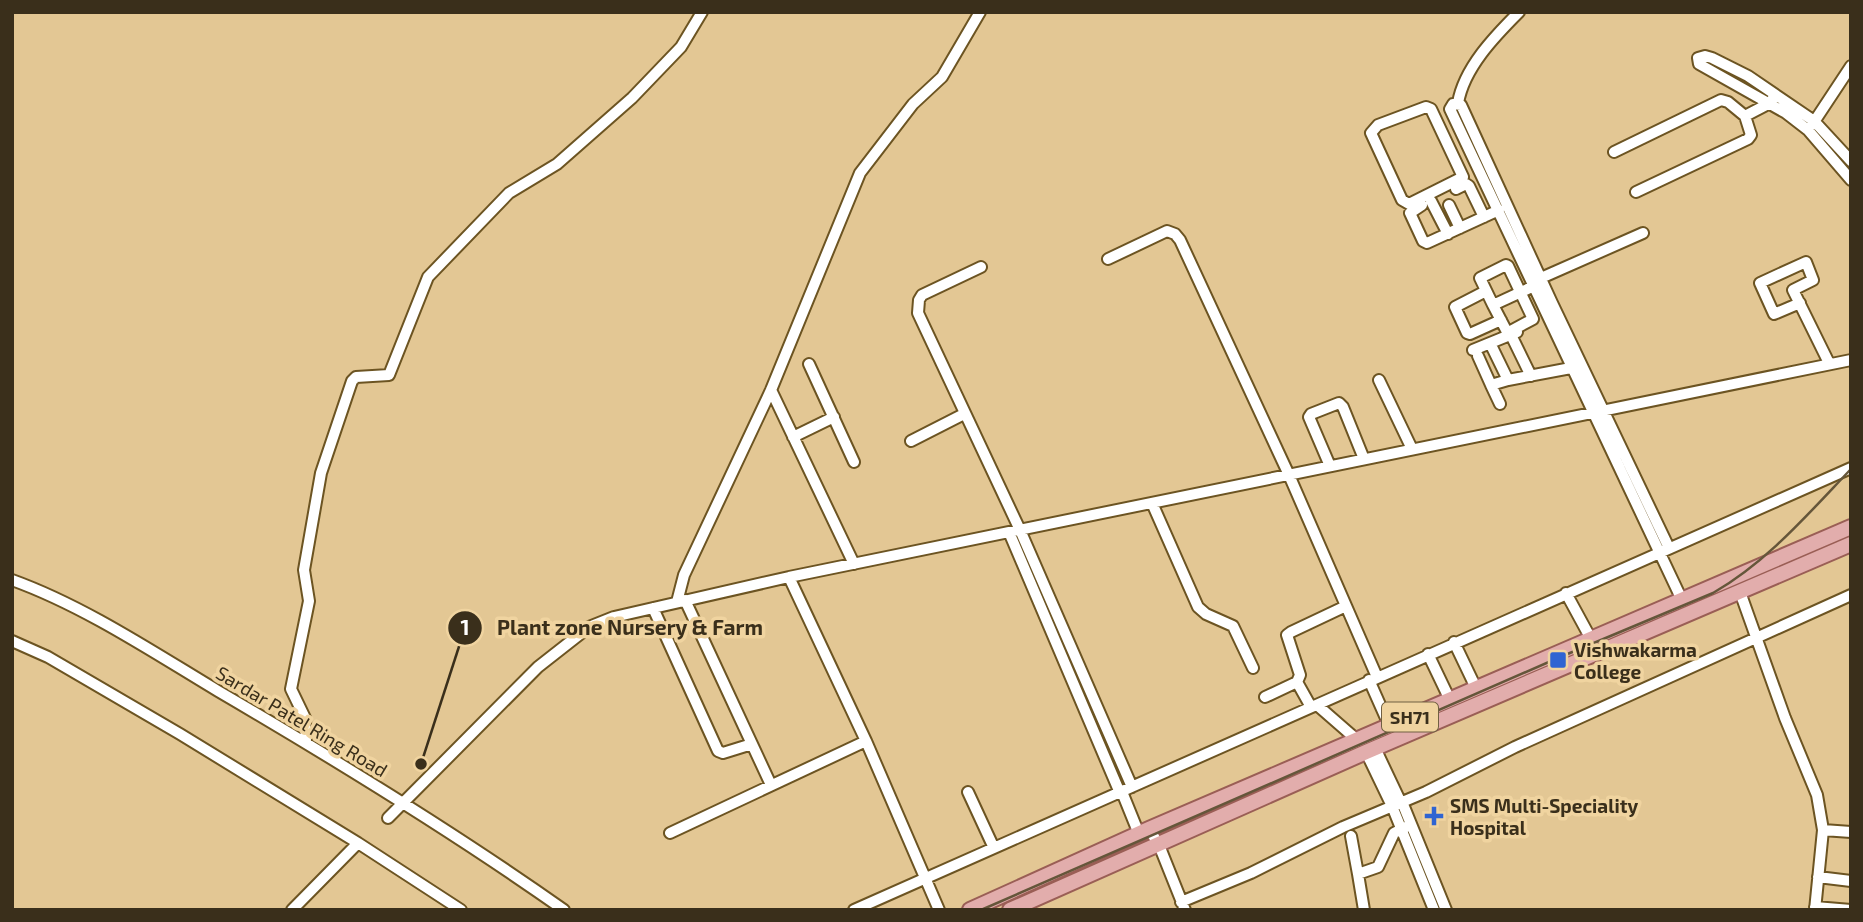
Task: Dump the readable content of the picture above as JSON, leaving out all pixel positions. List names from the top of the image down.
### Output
{
  "streets": {
    "main road": ["SH71"],
    "street": ["Sardar Patel Ring Road"]
  },
  "places": {
    "transit": ["Vishwakarma College"],
    "other": ["Plant zone Nursery & Farm"],
    "health": ["SMS Multi-Speciality Hospital"]
  }
}
